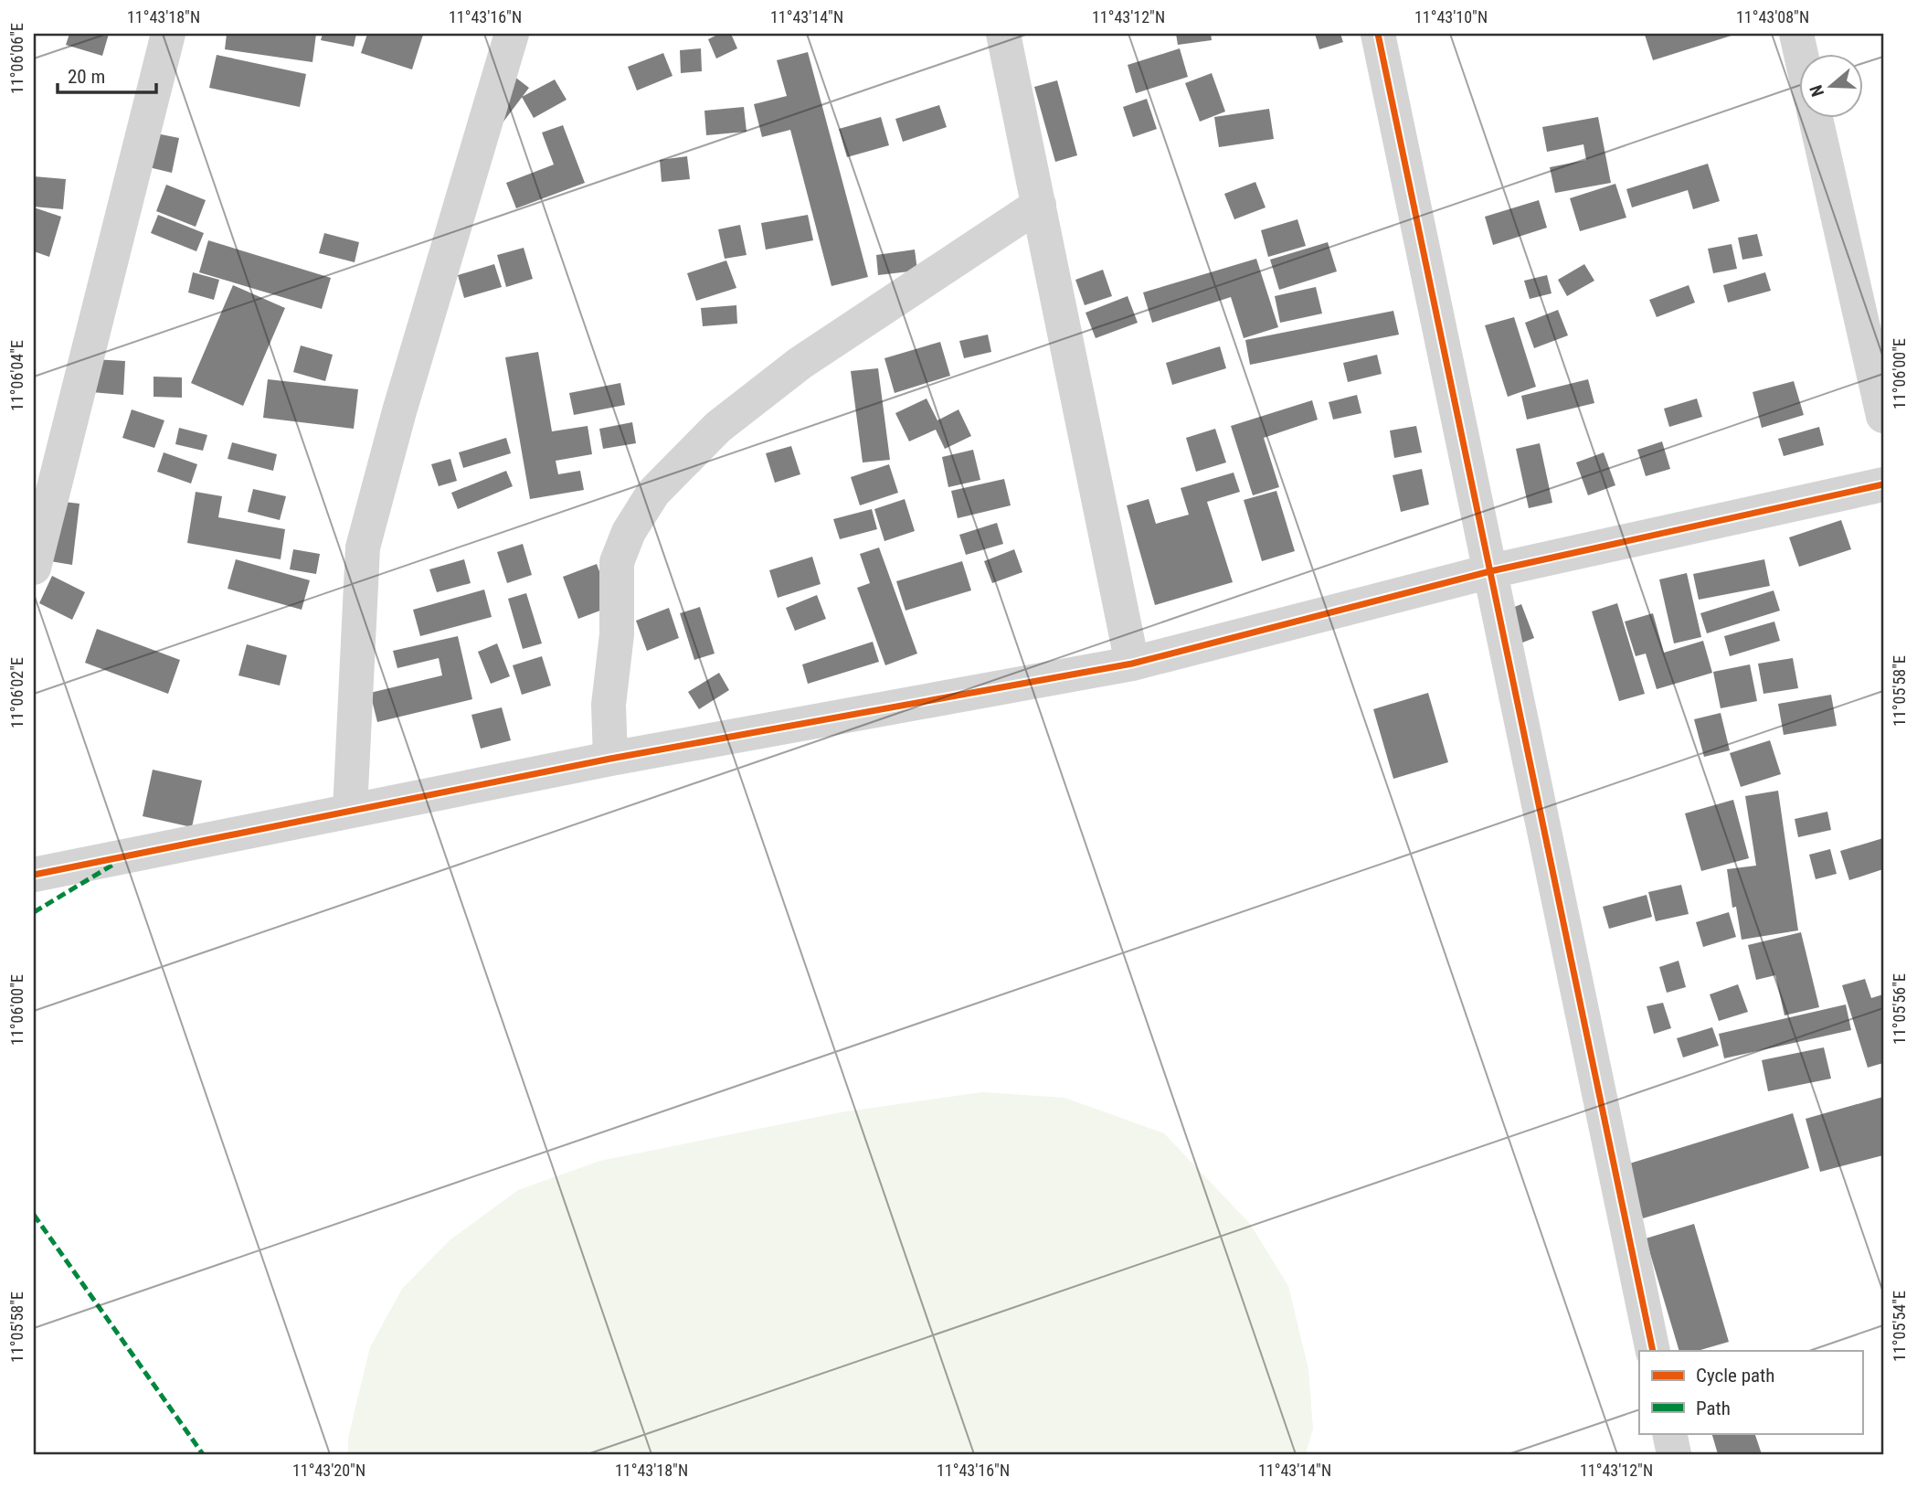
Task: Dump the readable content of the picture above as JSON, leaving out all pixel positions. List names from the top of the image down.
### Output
{
  "legend": ["Cycle path", "Path"],
  "scale_bar": "20 m",
  "north": "left",
  "coordinates": [
    "11°43'18\"N",
    "11°43'16\"N",
    "11°43'14\"N",
    "11°43'12\"N",
    "11°43'10\"N",
    "11°43'08\"N",
    "11°06'06\"E",
    "11°06'00\"E",
    "11°06'04\"E",
    "11°05'58\"E",
    "11°06'02\"E",
    "11°05'56\"E",
    "11°05'54\"E",
    "11°43'20\"N"
  ]
}
